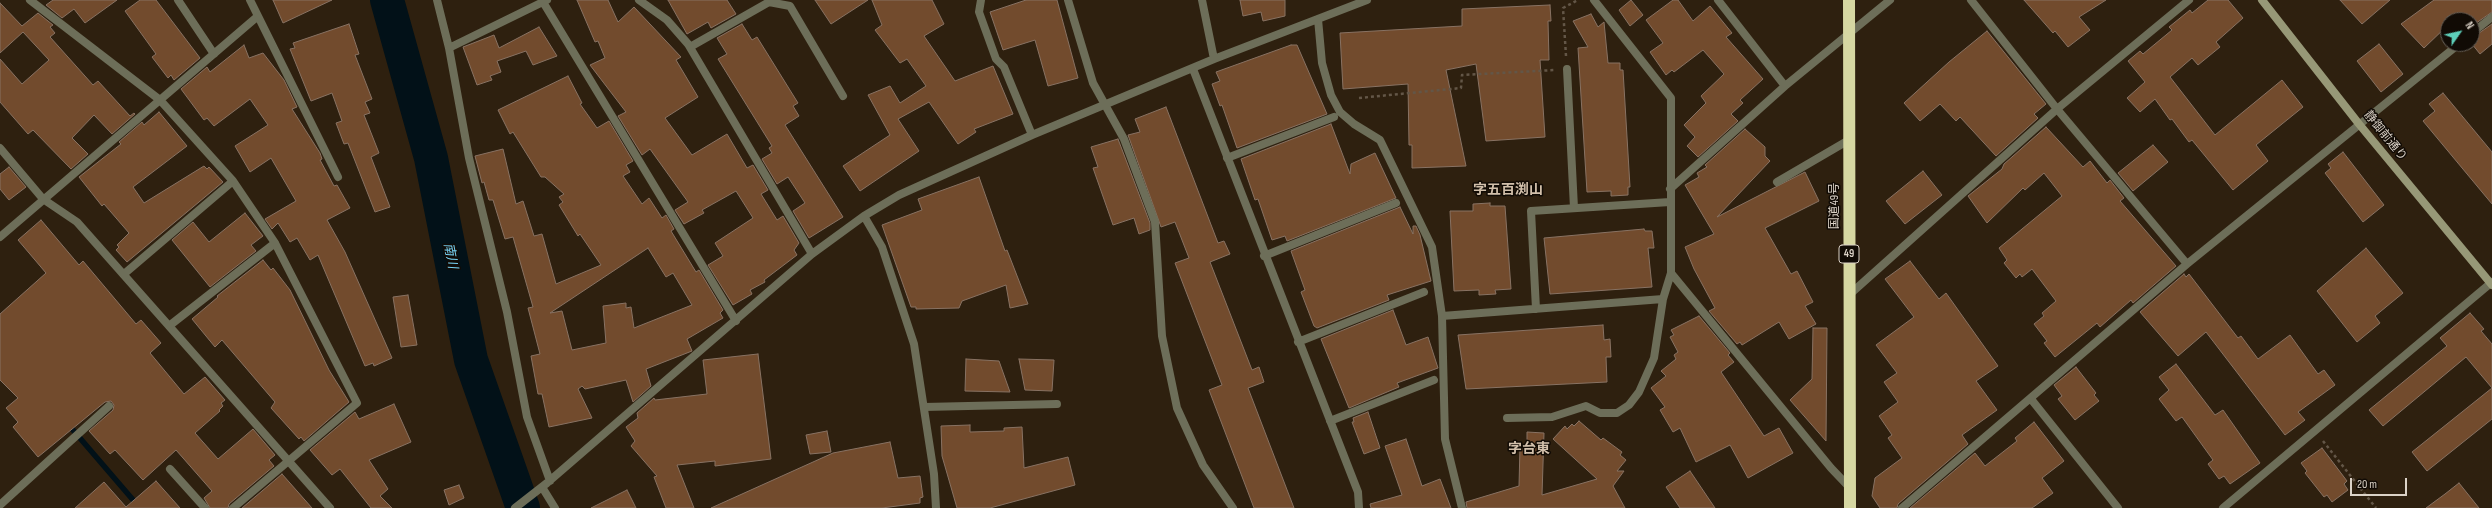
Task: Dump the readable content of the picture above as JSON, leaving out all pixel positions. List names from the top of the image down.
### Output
{
  "streets": {
    "highway": ["国道49号", "49"],
    "street": ["静御前通り"]
  },
  "districts": ["字五百渕山", "字台東"],
  "water": ["南川"],
  "scale_bar": "20 m",
  "north": "top right"
}
